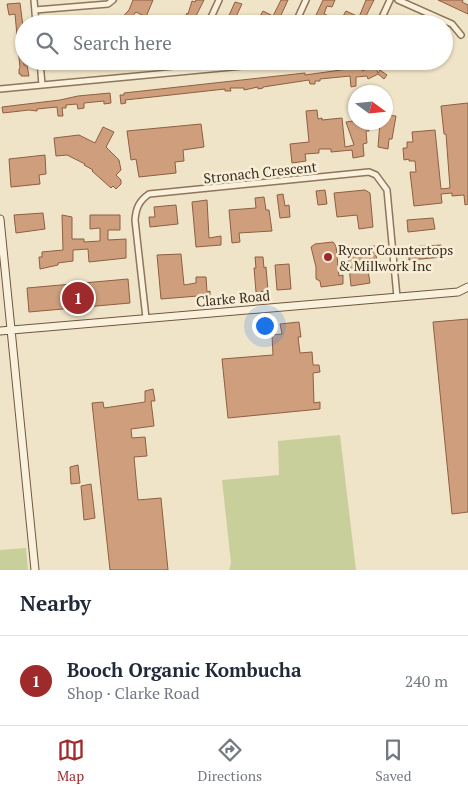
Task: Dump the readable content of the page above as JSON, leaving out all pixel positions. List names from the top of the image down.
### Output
{
  "streets": {
    "main road": ["Clarke Road"],
    "street": ["Stronach Crescent"]
  },
  "crossings": [
    ["Stronach Crescent", "Clarke Road"]
  ],
  "places": ["Rycor Countertops & Millwork Inc"],
  "north": "right",
  "page": {
    "search": "Search here",
    "pins": "1",
    "heading": "Nearby",
    "list": [
      {
        "mark": "1",
        "name": "Booch Organic Kombucha",
        "note": "Shop · Clarke Road",
        "value": "240 m"
      }
    ],
    "nav": ["Map", "Directions", "Saved"]
  }
}
